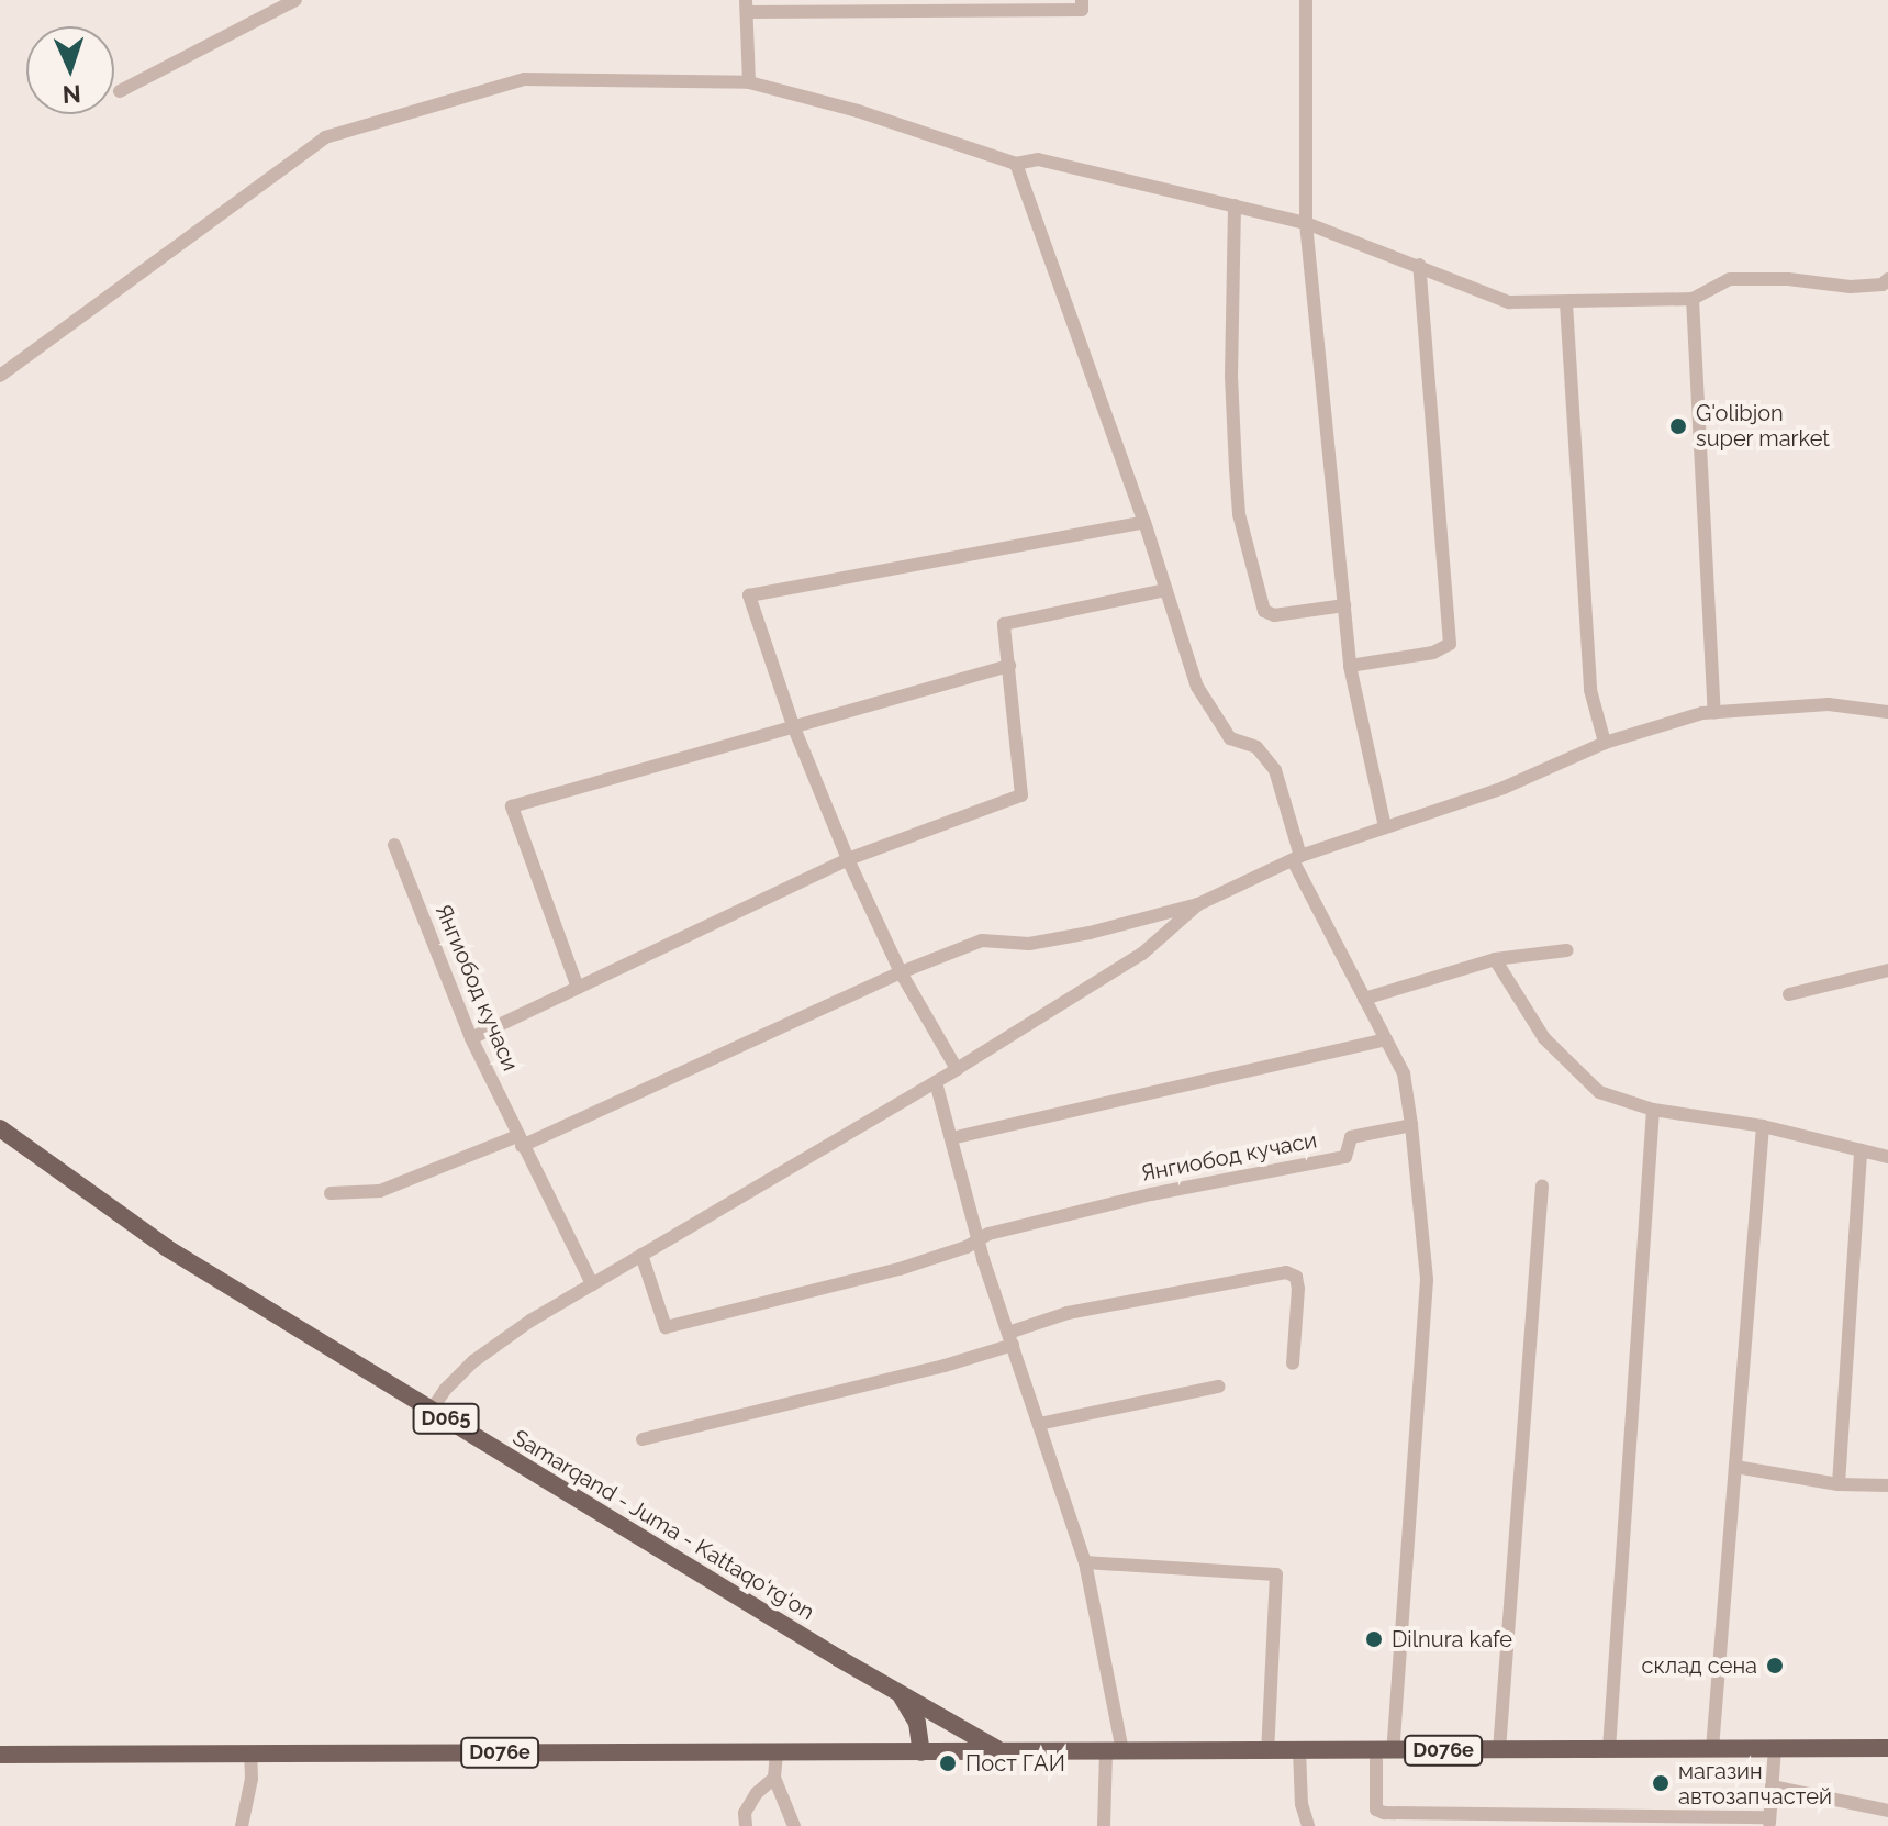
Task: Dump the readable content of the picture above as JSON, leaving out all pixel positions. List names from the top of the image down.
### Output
{
  "streets": {
    "main road": ["D065", "Samarqand - Juma - Kattaqo‘rg‘on", "D076e"],
    "street": ["Янгиобод кучаси"]
  },
  "crossings": [
    ["D065", "Samarqand - Juma - Kattaqo‘rg‘on"],
    ["D065", "D076e"],
    ["Samarqand - Juma - Kattaqo‘rg‘on", "D076e"]
  ],
  "places": [
    "G'olibjon super market",
    "Dilnura kafe",
    "склад сена",
    "Пост ГАИ",
    "магазин автозапчастей"
  ],
  "north": "bottom"
}
